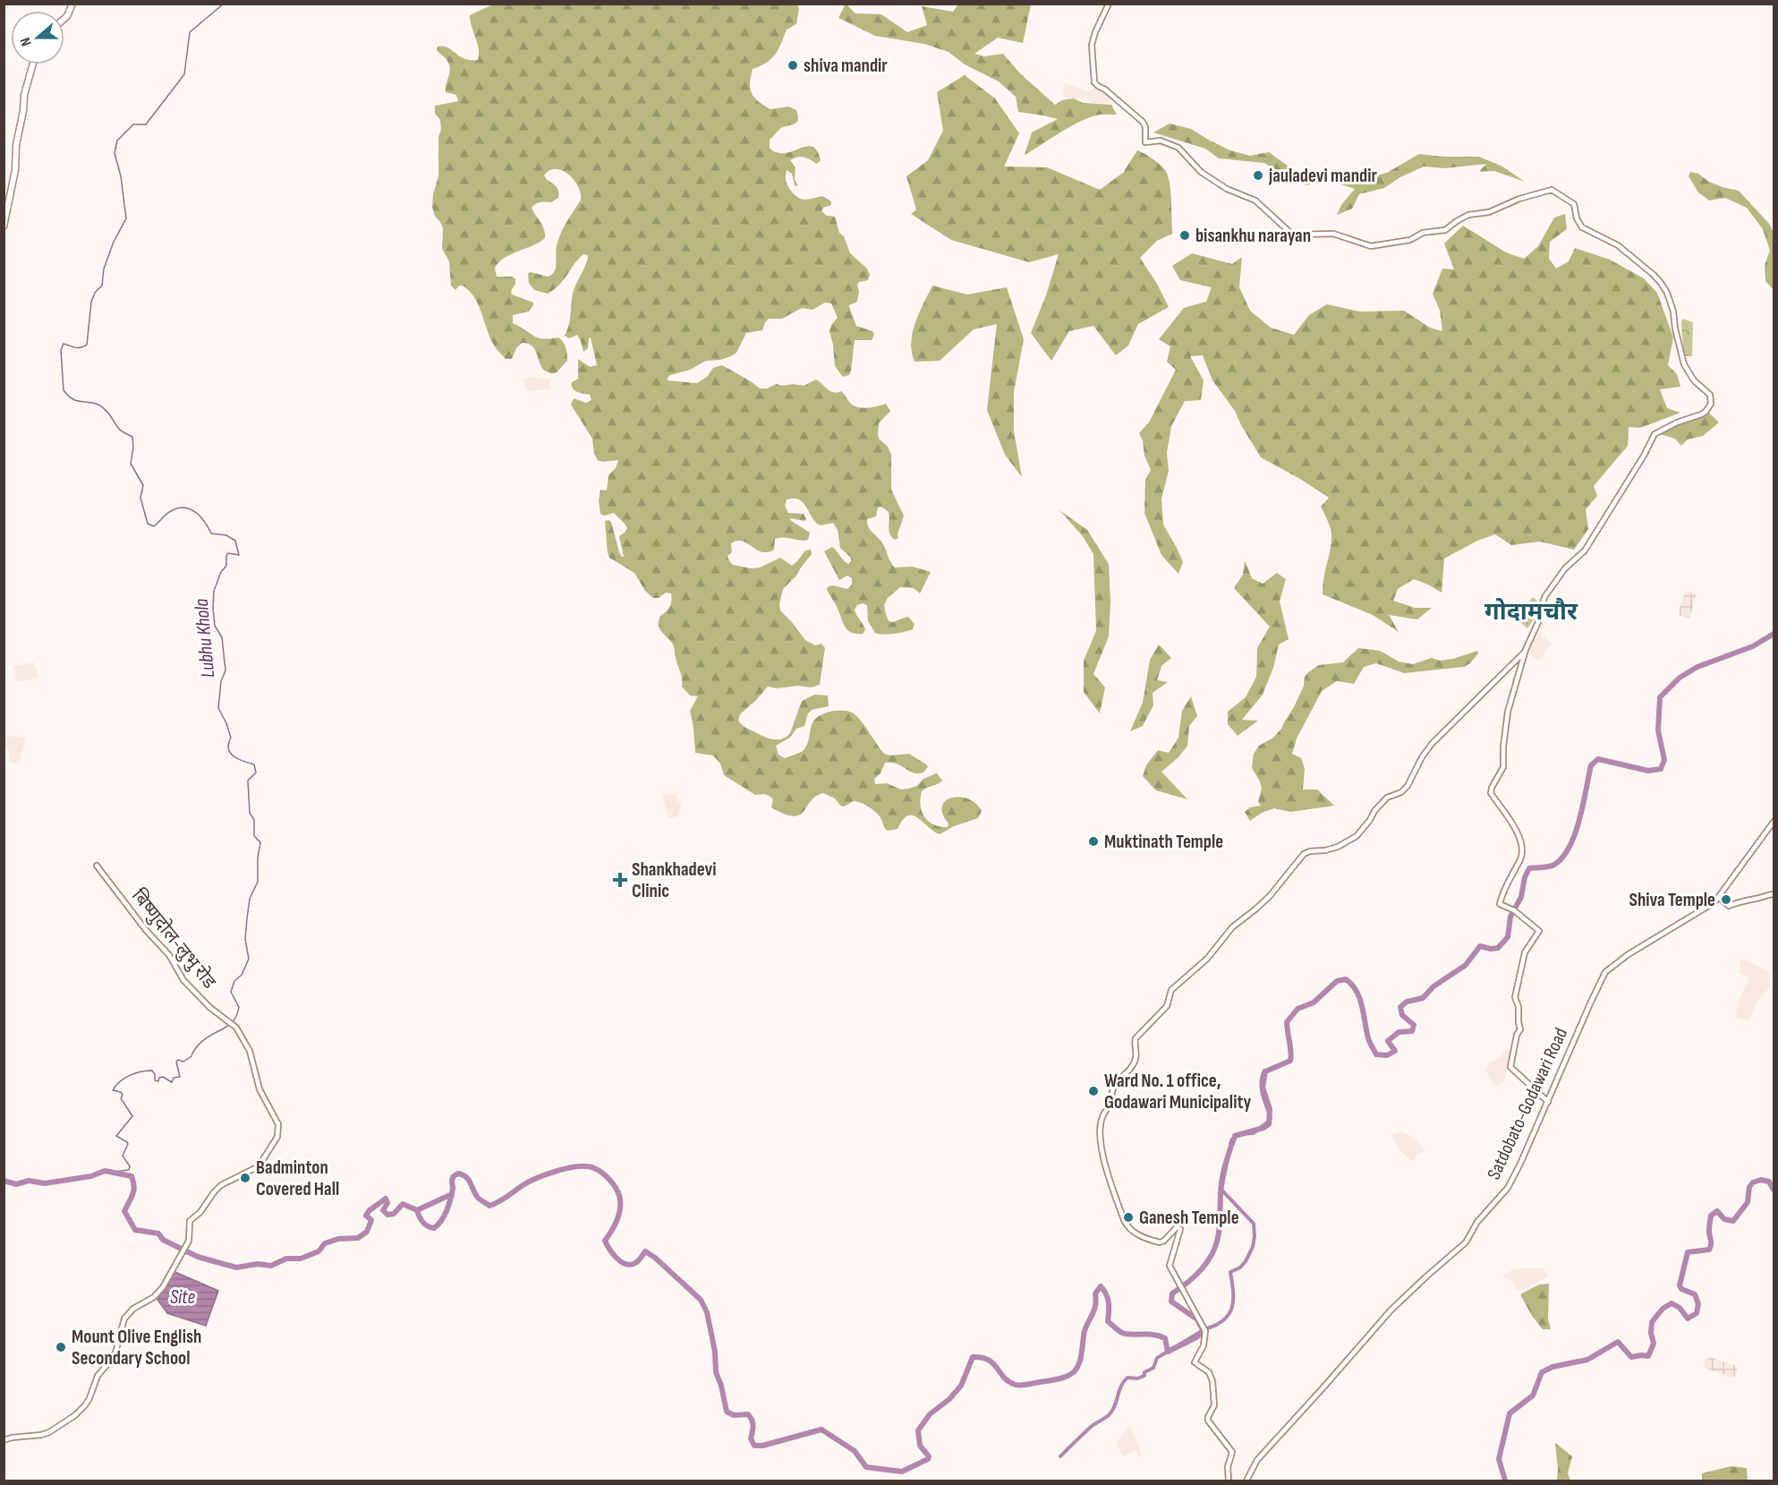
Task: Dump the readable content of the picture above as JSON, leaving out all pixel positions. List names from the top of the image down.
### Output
{
  "streets": {
    "street": ["बिष्णुदोल-लुभु रोड", "Satdobato-Godawari Road"]
  },
  "districts": ["गोदामचौर"],
  "water": ["Lubhu Khola", "Site"],
  "places": {
    "other": [
      "shiva mandir",
      "jauladevi mandir",
      "bisankhu narayan",
      "Muktinath Temple",
      "Shiva Temple",
      "Ward No. 1 office, Godawari Municipality",
      "Badminton Covered Hall",
      "Ganesh Temple",
      "Mount Olive English Secondary School"
    ],
    "health": ["Shankhadevi Clinic"]
  },
  "north": "left"
}
